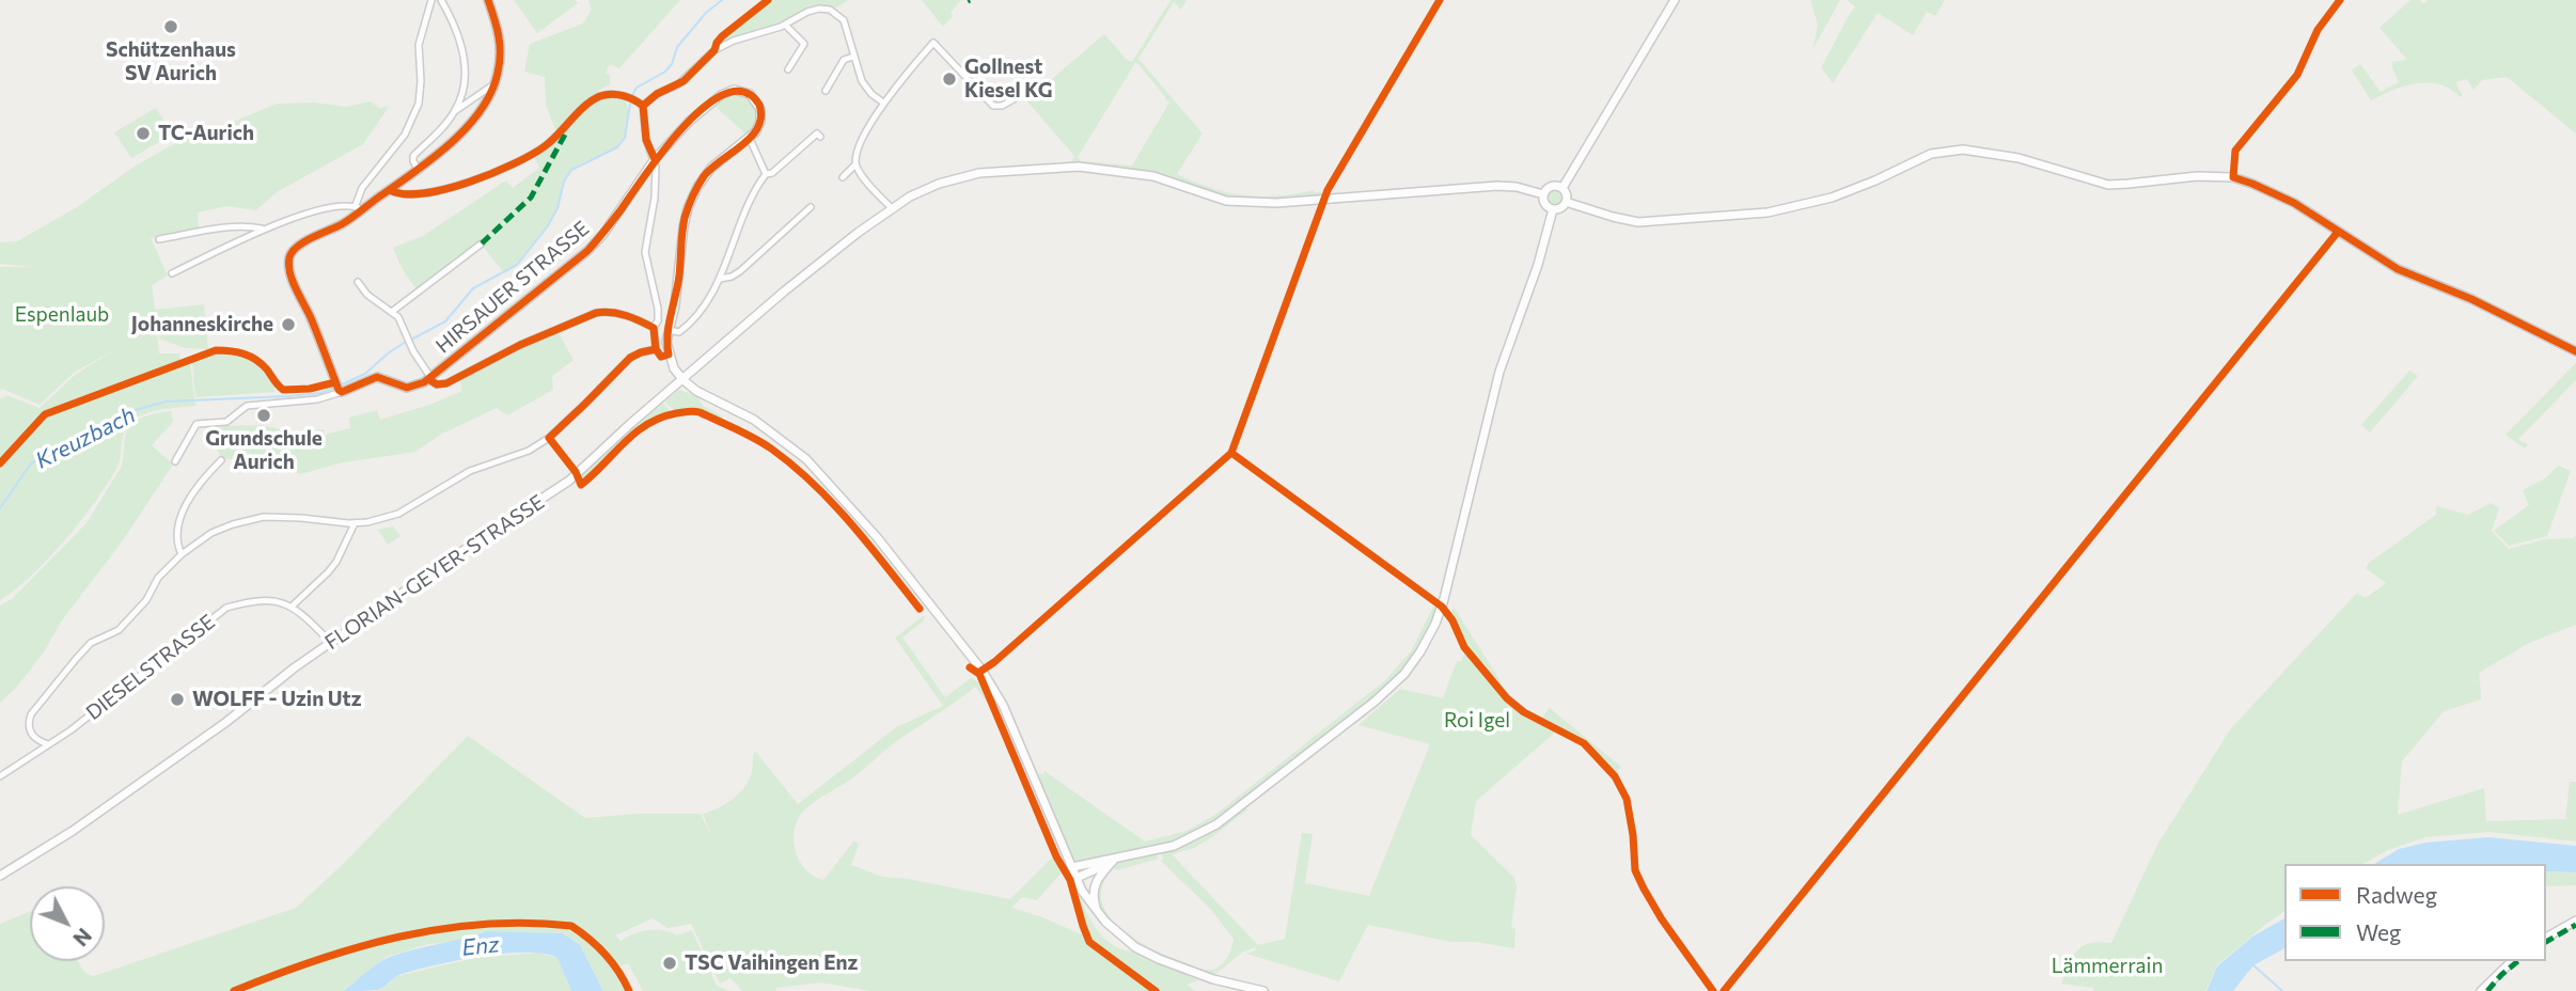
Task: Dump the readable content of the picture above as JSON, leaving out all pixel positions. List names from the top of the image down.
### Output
{
  "streets": {
    "main road": ["HIRSAUER STRASSE", "FLORIAN-GEYER-STRASSE"],
    "street": ["DIESELSTRASSE"]
  },
  "crossings": [
    ["FLORIAN-GEYER-STRASSE", "DIESELSTRASSE"]
  ],
  "water": ["Kreuzbach", "Enz"],
  "parks": ["Espenlaub", "Roi Igel", "Lämmerrain"],
  "places": [
    "Schützenhaus SV Aurich",
    "Gollnest Kiesel KG",
    "TC-Aurich",
    "Johanneskirche",
    "Grundschule Aurich",
    "WOLFF - Uzin Utz",
    "TSC Vaihingen Enz"
  ],
  "legend": ["Radweg", "Weg"],
  "north": "bottom right"
}
